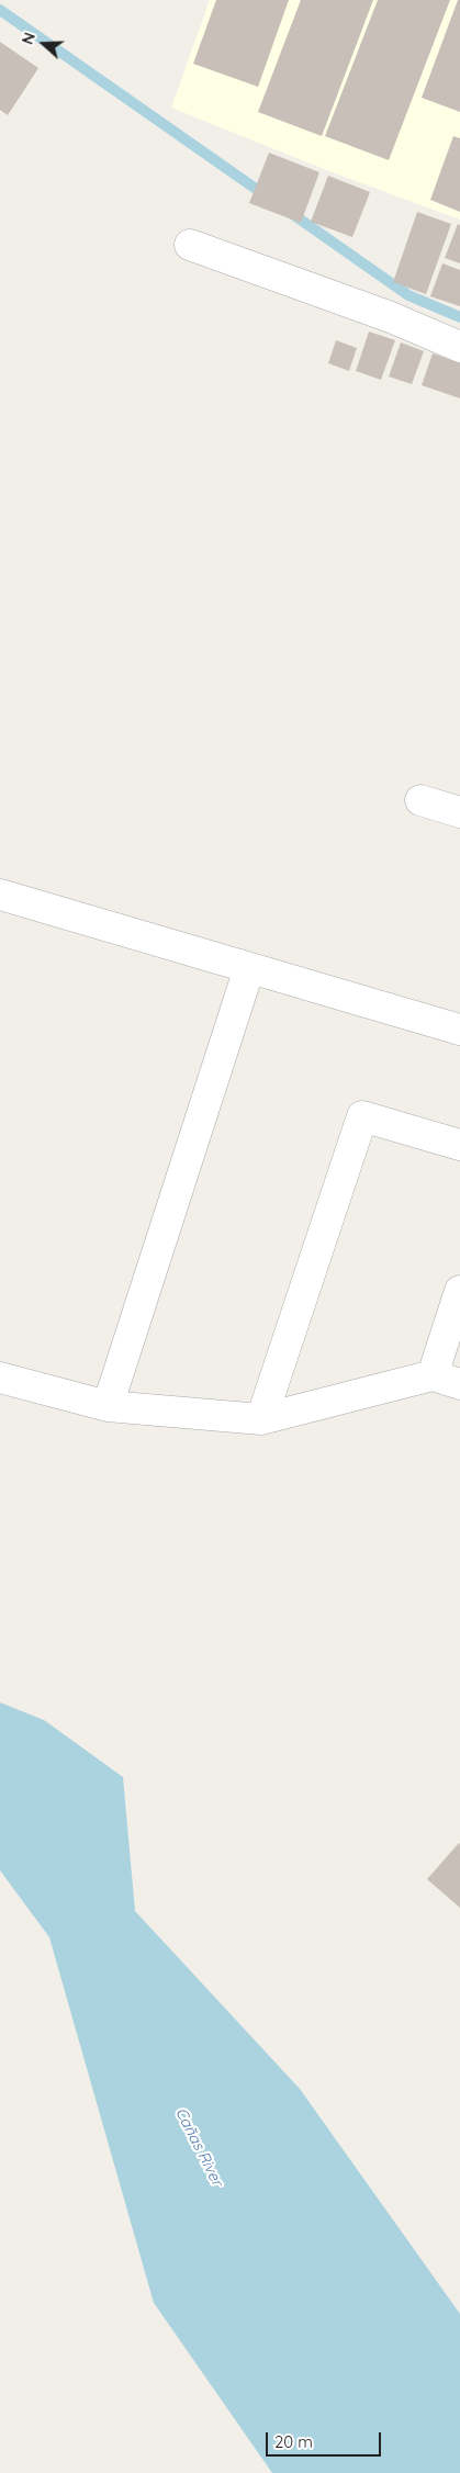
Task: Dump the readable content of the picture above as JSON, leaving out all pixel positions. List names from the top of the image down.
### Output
{
  "water": ["Cañas River"],
  "scale_bar": "20 m",
  "north": "left"
}
